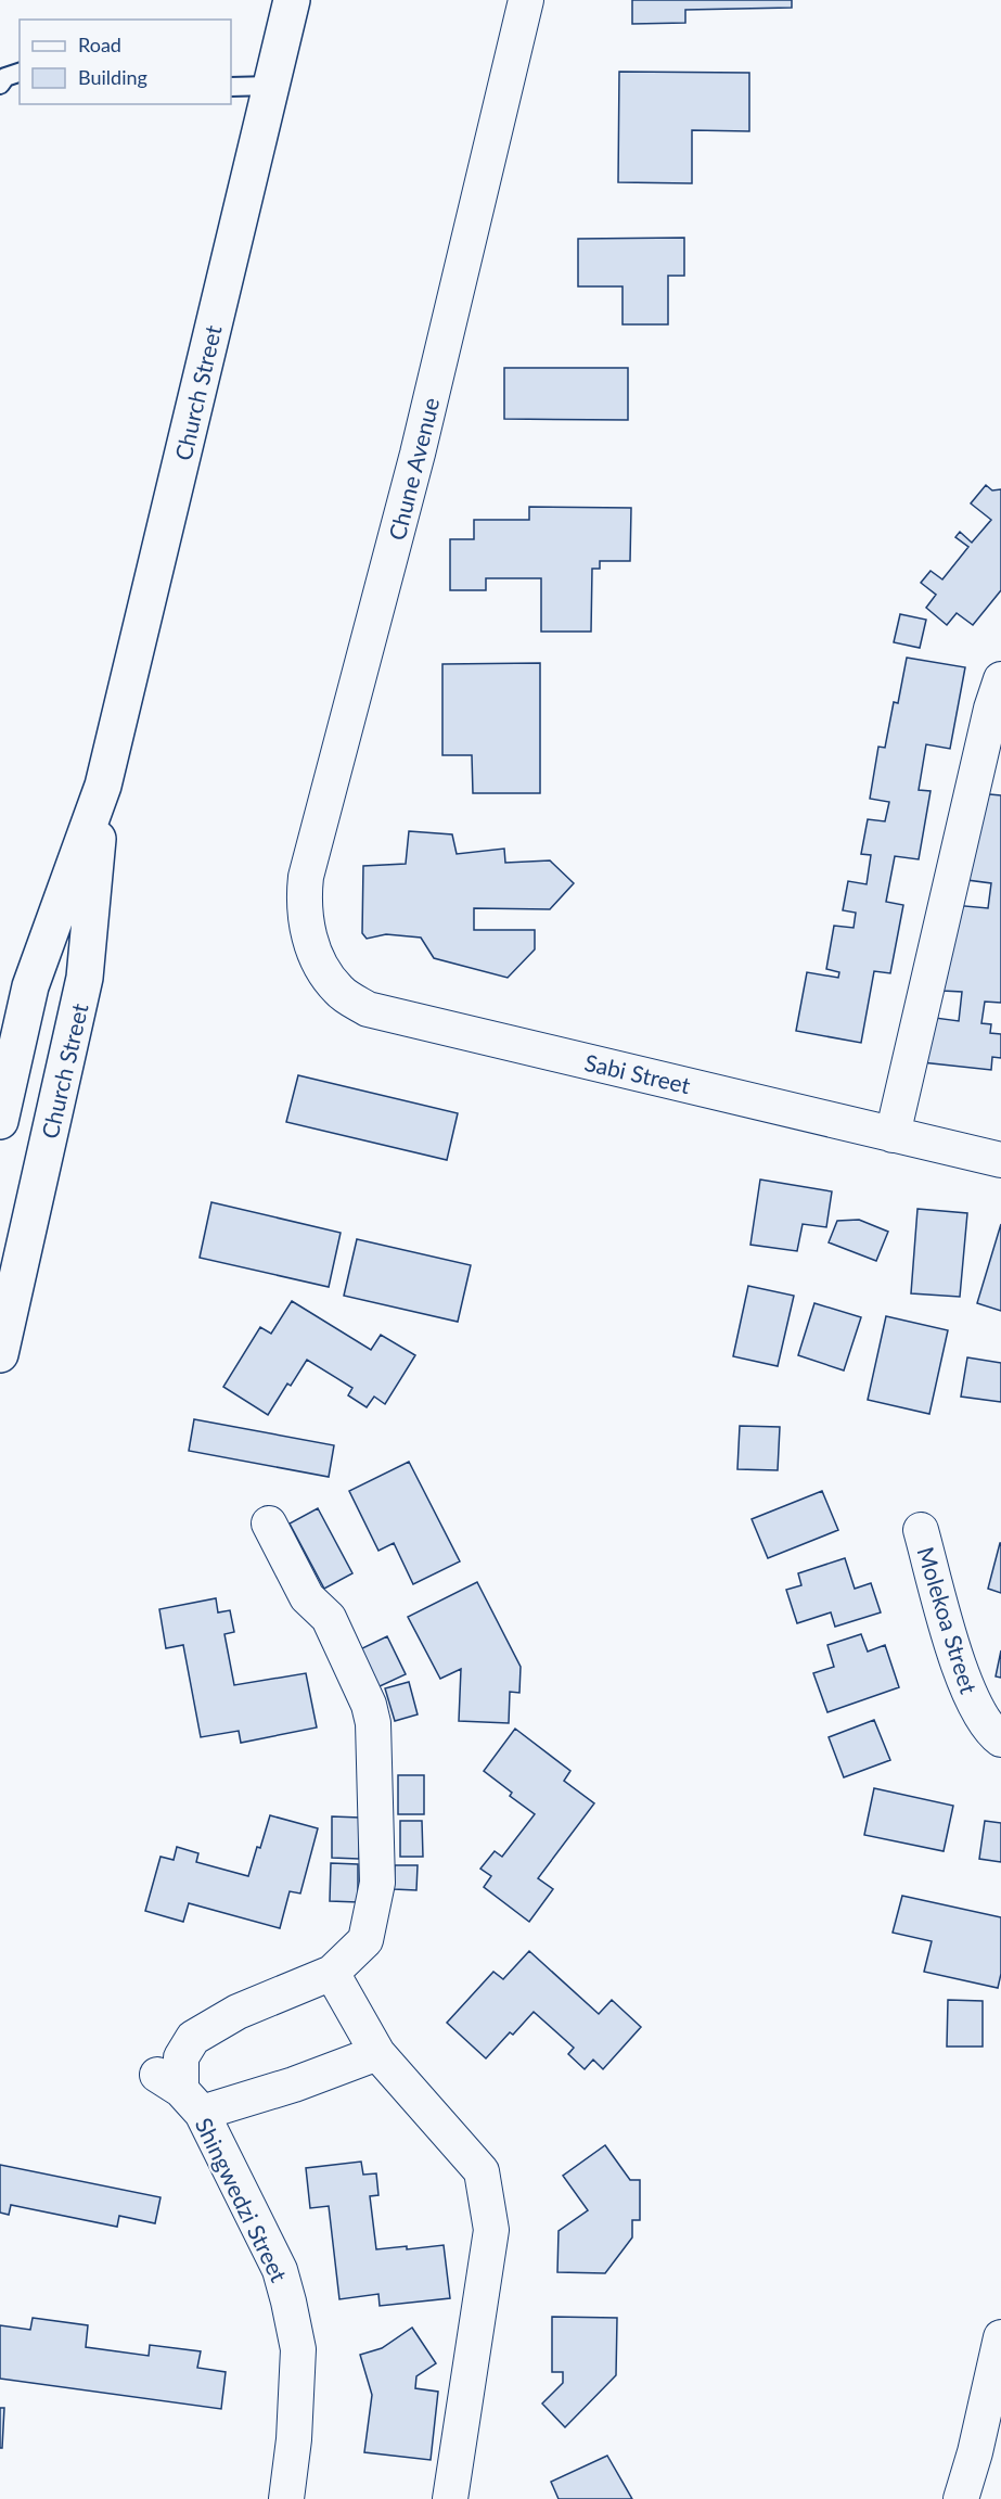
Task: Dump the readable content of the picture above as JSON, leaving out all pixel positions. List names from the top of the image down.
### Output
{
  "streets": {
    "main road": ["Church Street"],
    "street": [
      "Chune Avenue",
      "Sabi Street",
      "Molekoa Street",
      "Shingwedzi Street"
    ]
  },
  "crossings": [
    ["Chune Avenue", "Sabi Street"]
  ],
  "legend": ["Road", "Building"]
}
